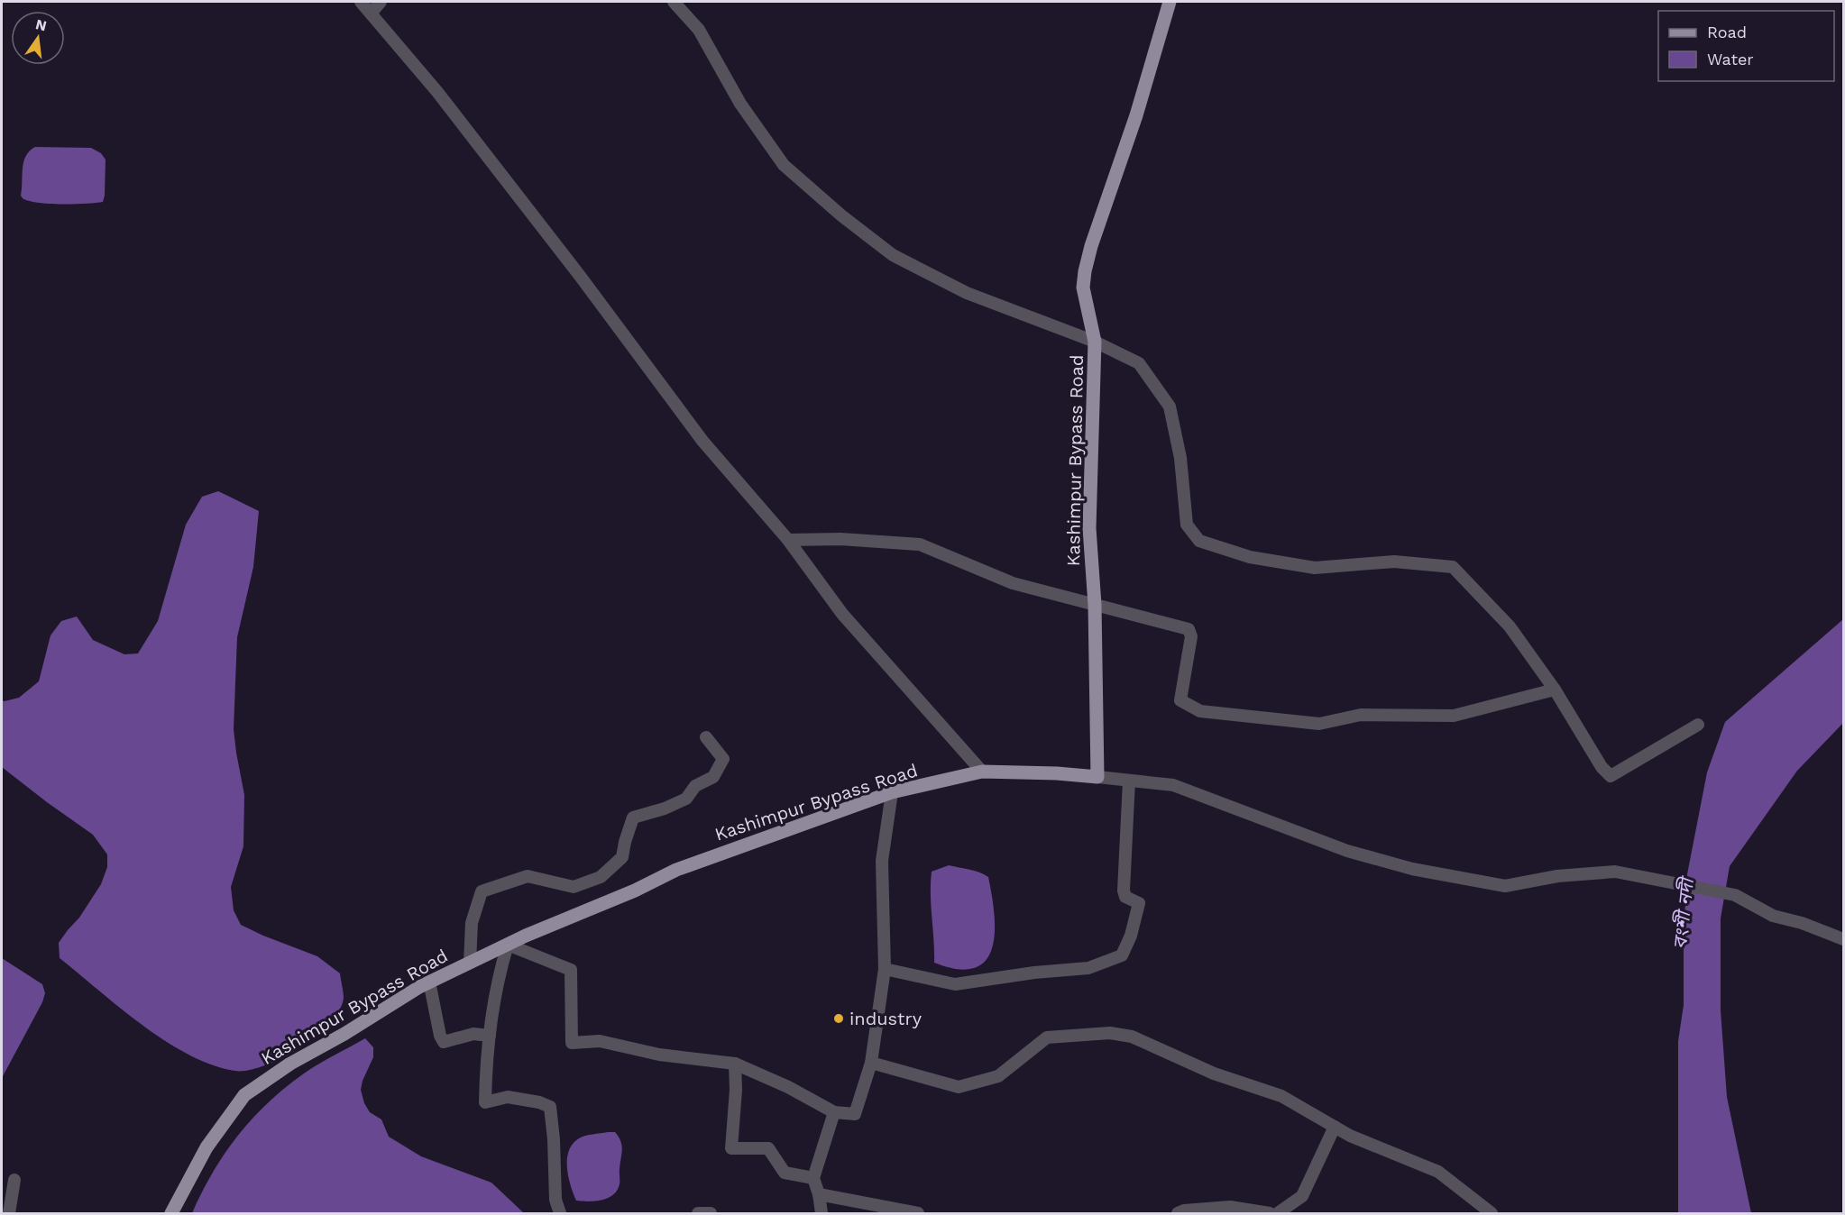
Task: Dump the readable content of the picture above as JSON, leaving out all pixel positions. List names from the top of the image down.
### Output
{
  "streets": {
    "main road": ["Kashimpur Bypass Road"]
  },
  "water": ["বংশী নদী"],
  "places": ["industry"],
  "legend": ["Road", "Water"],
  "north": "top"
}
